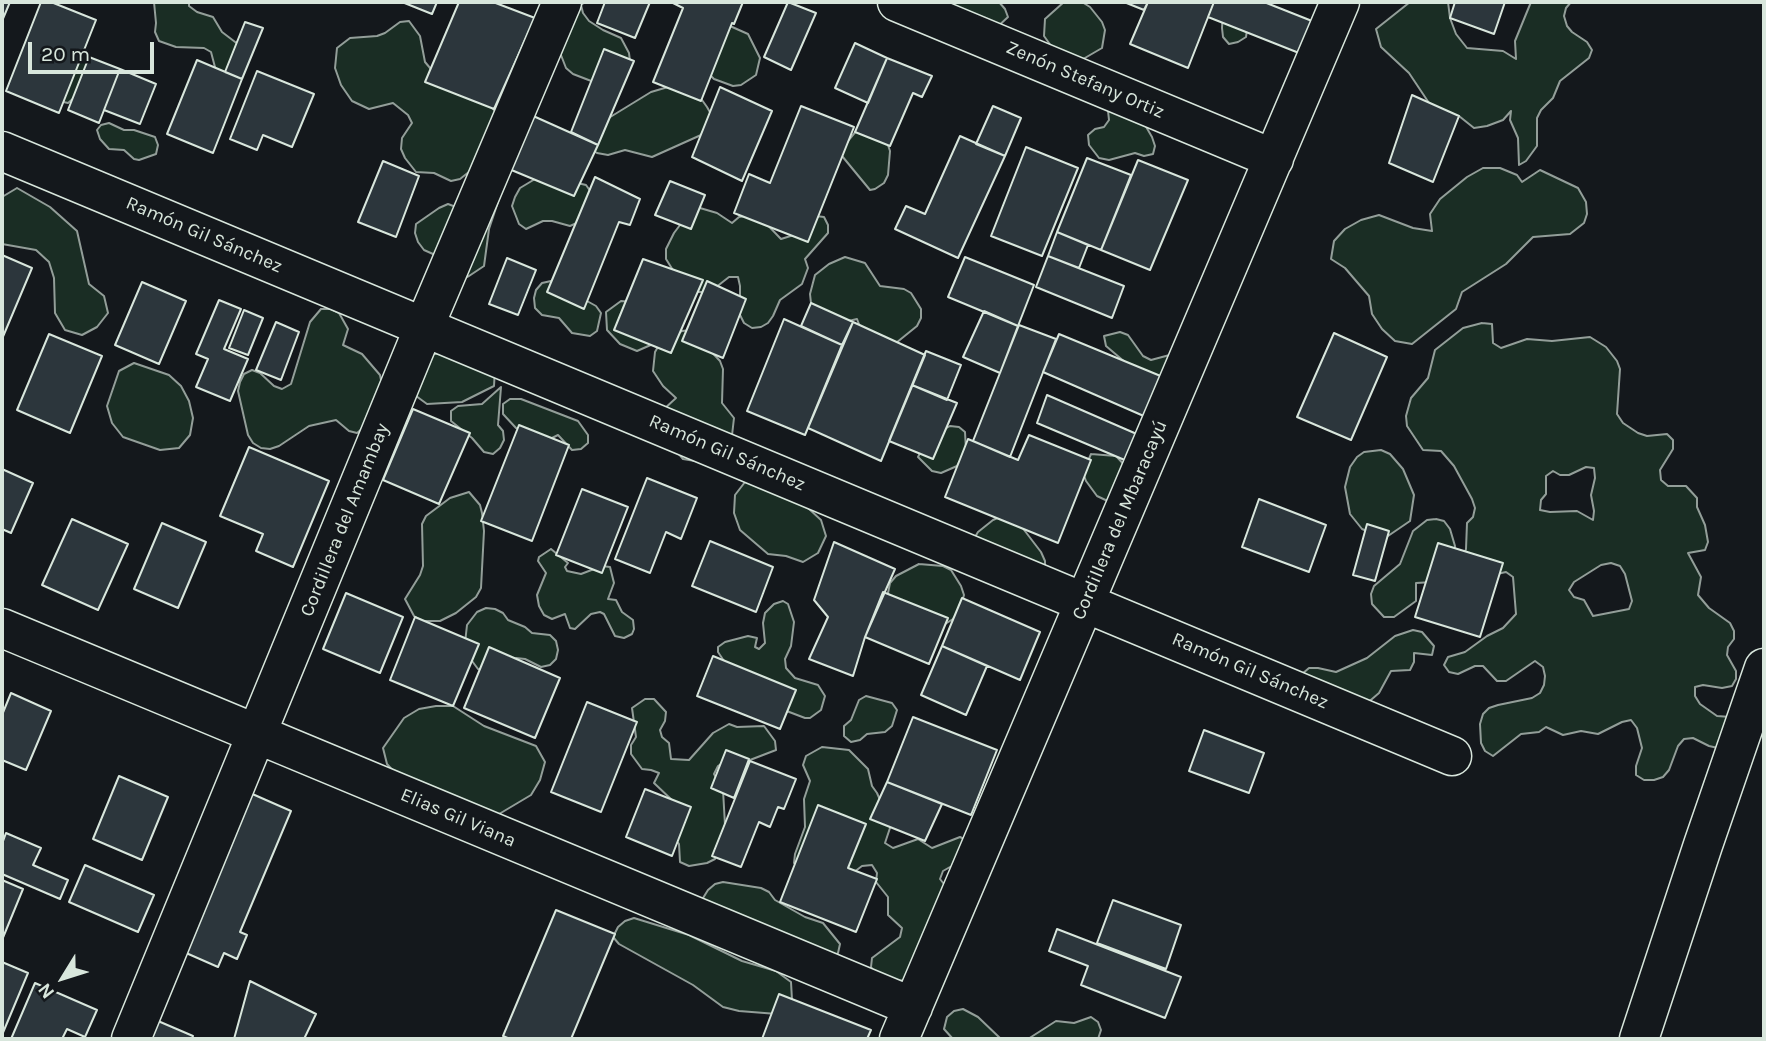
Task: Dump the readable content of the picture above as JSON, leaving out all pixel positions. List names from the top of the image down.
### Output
{
  "streets": {
    "street": [
      "Zenón Stefany Ortiz",
      "Ramón Gil Sánchez",
      "Cordillera del Amambay",
      "Cordillera del Mbaracayú",
      "Elias Gil Viana"
    ]
  },
  "crossings": [
    ["Zenón Stefany Ortiz", "Cordillera del Mbaracayú"],
    ["Ramón Gil Sánchez", "Cordillera del Amambay"],
    ["Ramón Gil Sánchez", "Cordillera del Mbaracayú"],
    ["Cordillera del Amambay", "Elias Gil Viana"],
    ["Cordillera del Mbaracayú", "Elias Gil Viana"]
  ],
  "scale_bar": "20 m",
  "north": "bottom left"
}
